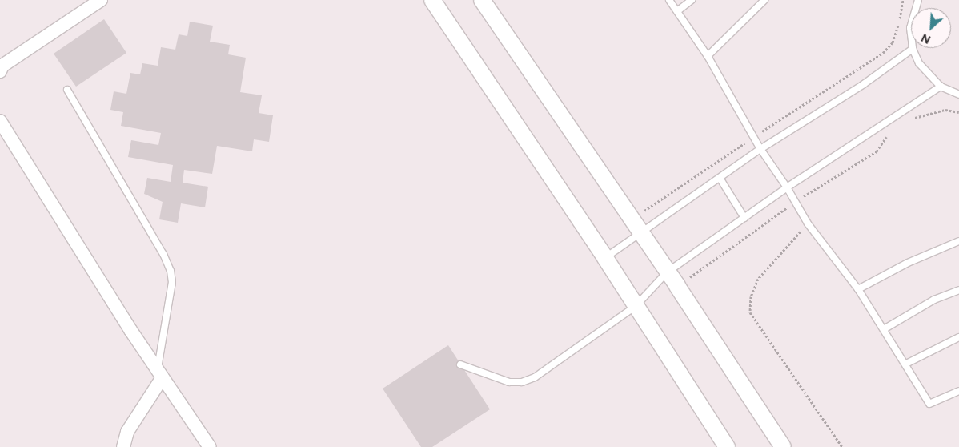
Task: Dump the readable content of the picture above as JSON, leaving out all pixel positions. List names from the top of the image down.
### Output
{
  "north": "bottom left"
}
